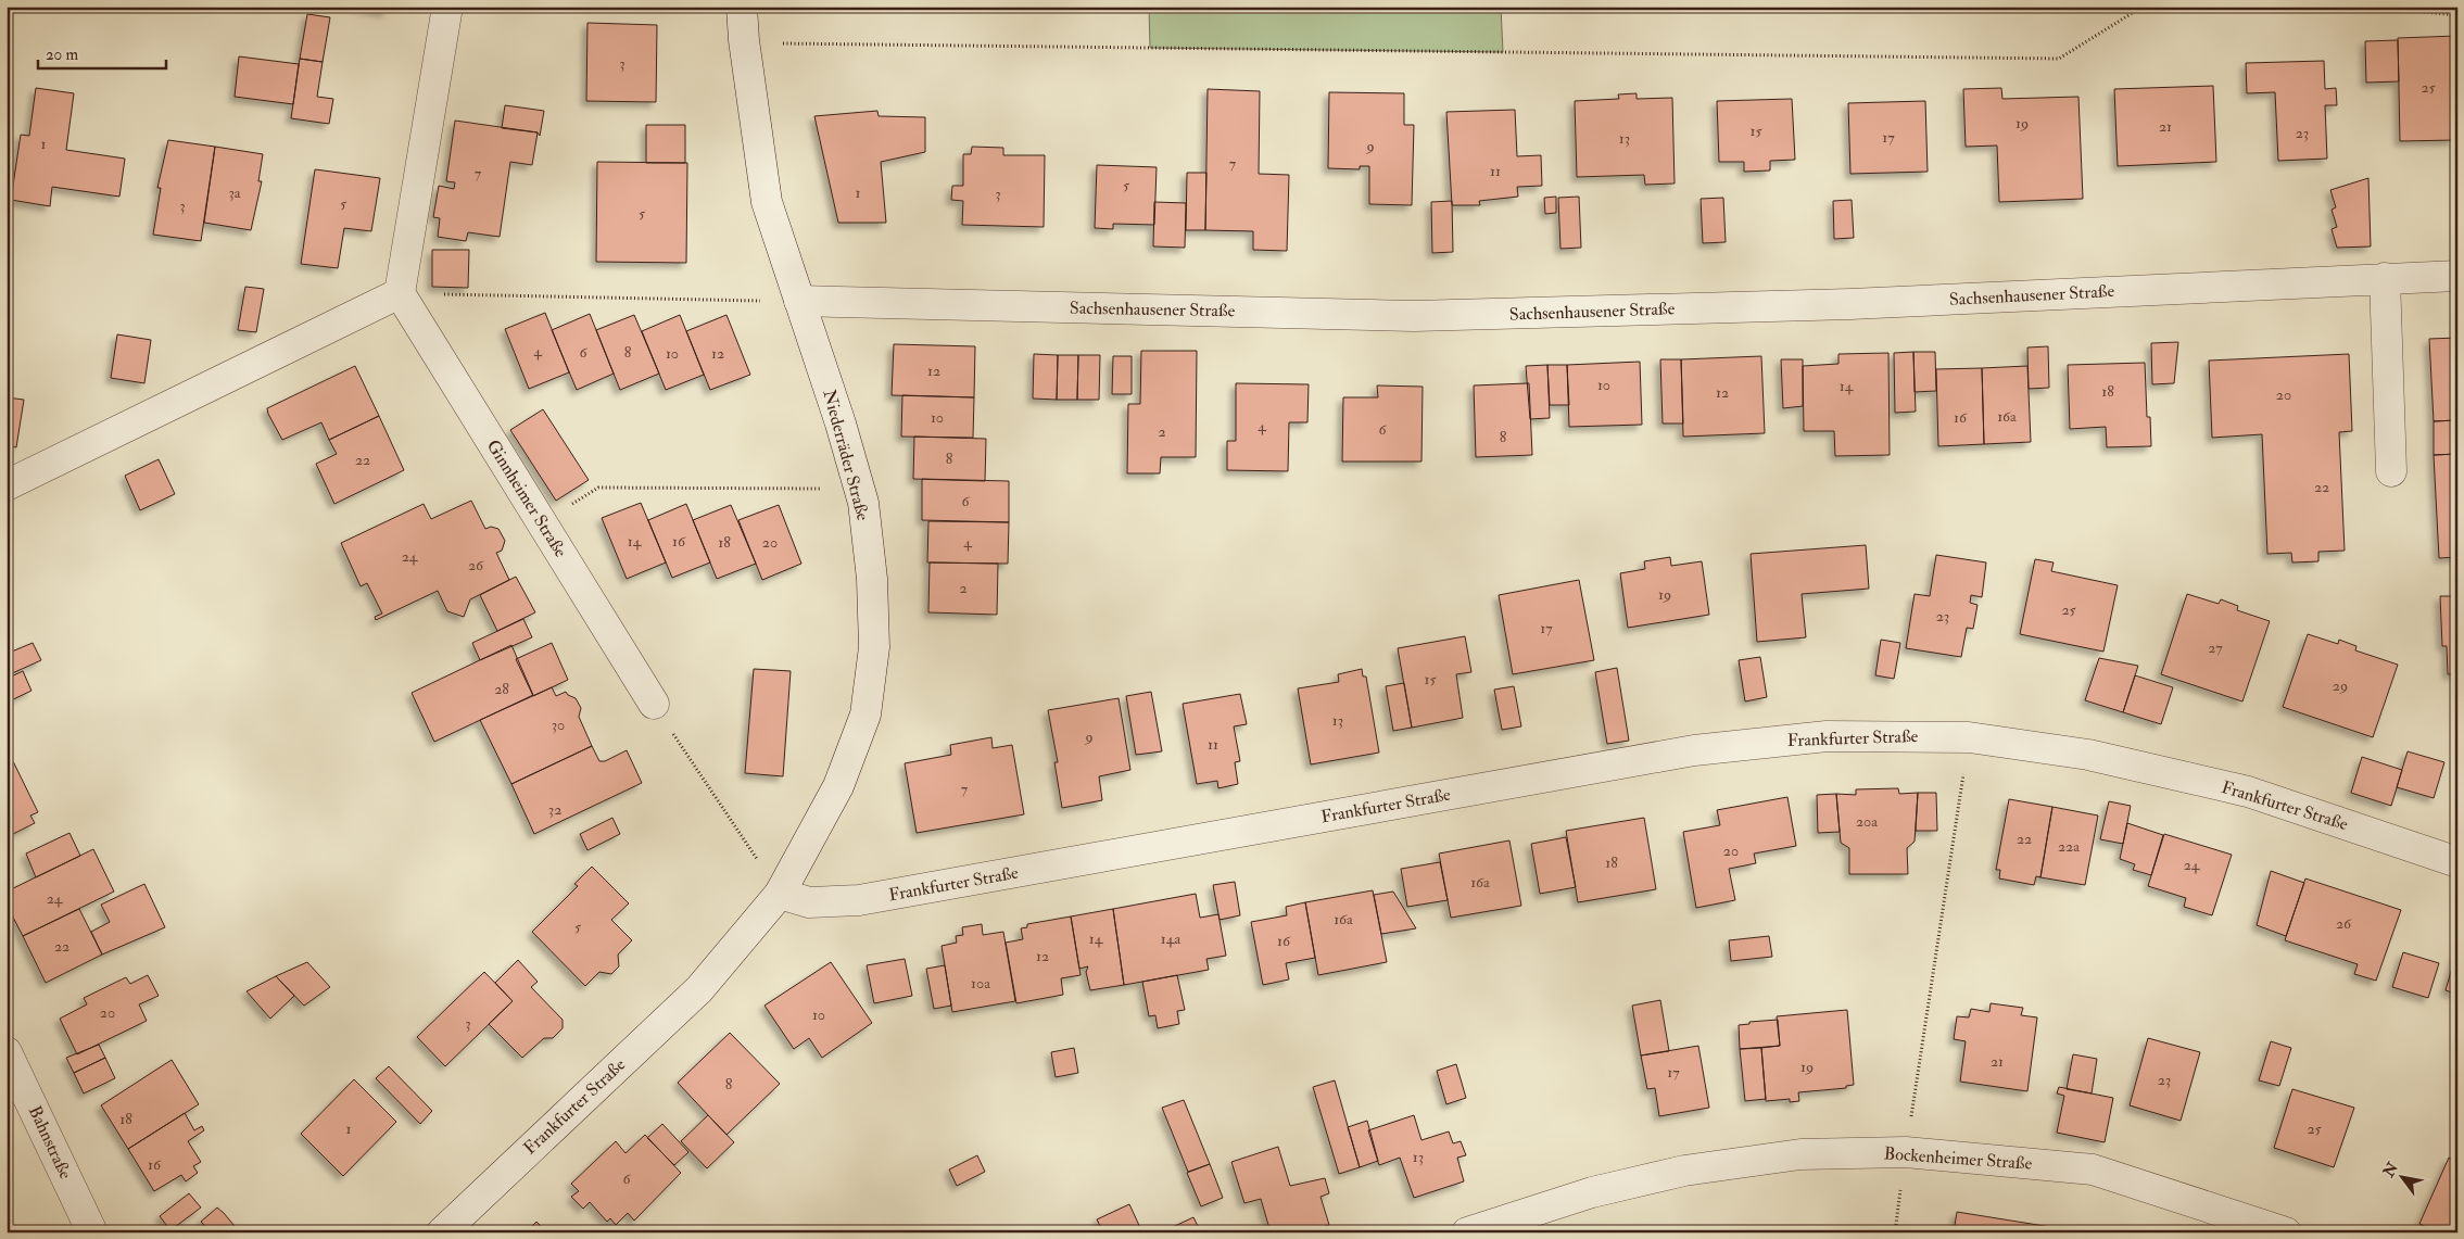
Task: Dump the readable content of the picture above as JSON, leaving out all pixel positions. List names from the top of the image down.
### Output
{
  "streets": {
    "street": [
      "Sachsenhausener Straße",
      "Niederräder Straße",
      "Ginnheimer Straße",
      "Frankfurter Straße",
      "Bahnstraße",
      "Bockenheimer Straße"
    ]
  },
  "crossings": [
    ["Sachsenhausener Straße", "Niederräder Straße"],
    ["Niederräder Straße", "Frankfurter Straße"]
  ],
  "house_numbers": [
    "3",
    "25",
    "19",
    "21",
    "15",
    "23",
    "17",
    "13",
    "1",
    "9",
    "7",
    "11",
    "7",
    "5",
    "3a",
    "1",
    "3",
    "5",
    "3",
    "5",
    "4",
    "6",
    "8",
    "10",
    "12",
    "12",
    "10",
    "14",
    "18",
    "12",
    "20",
    "16a",
    "10",
    "16",
    "4",
    "6",
    "2",
    "8",
    "8",
    "22",
    "22",
    "6",
    "14",
    "16",
    "18",
    "20",
    "4",
    "24",
    "26",
    "2",
    "19",
    "25",
    "23",
    "17",
    "27",
    "15",
    "29",
    "28",
    "13",
    "30",
    "9",
    "11",
    "7",
    "32",
    "20a",
    "22",
    "22a",
    "20",
    "18",
    "24",
    "16a",
    "24",
    "16a",
    "26",
    "5",
    "14",
    "14a",
    "16",
    "22",
    "12",
    "10a",
    "20",
    "10",
    "3",
    "21",
    "19",
    "17",
    "23",
    "8",
    "18",
    "1",
    "25",
    "13",
    "16",
    "6"
  ],
  "scale_bar": "20 m",
  "north": "top left"
}
